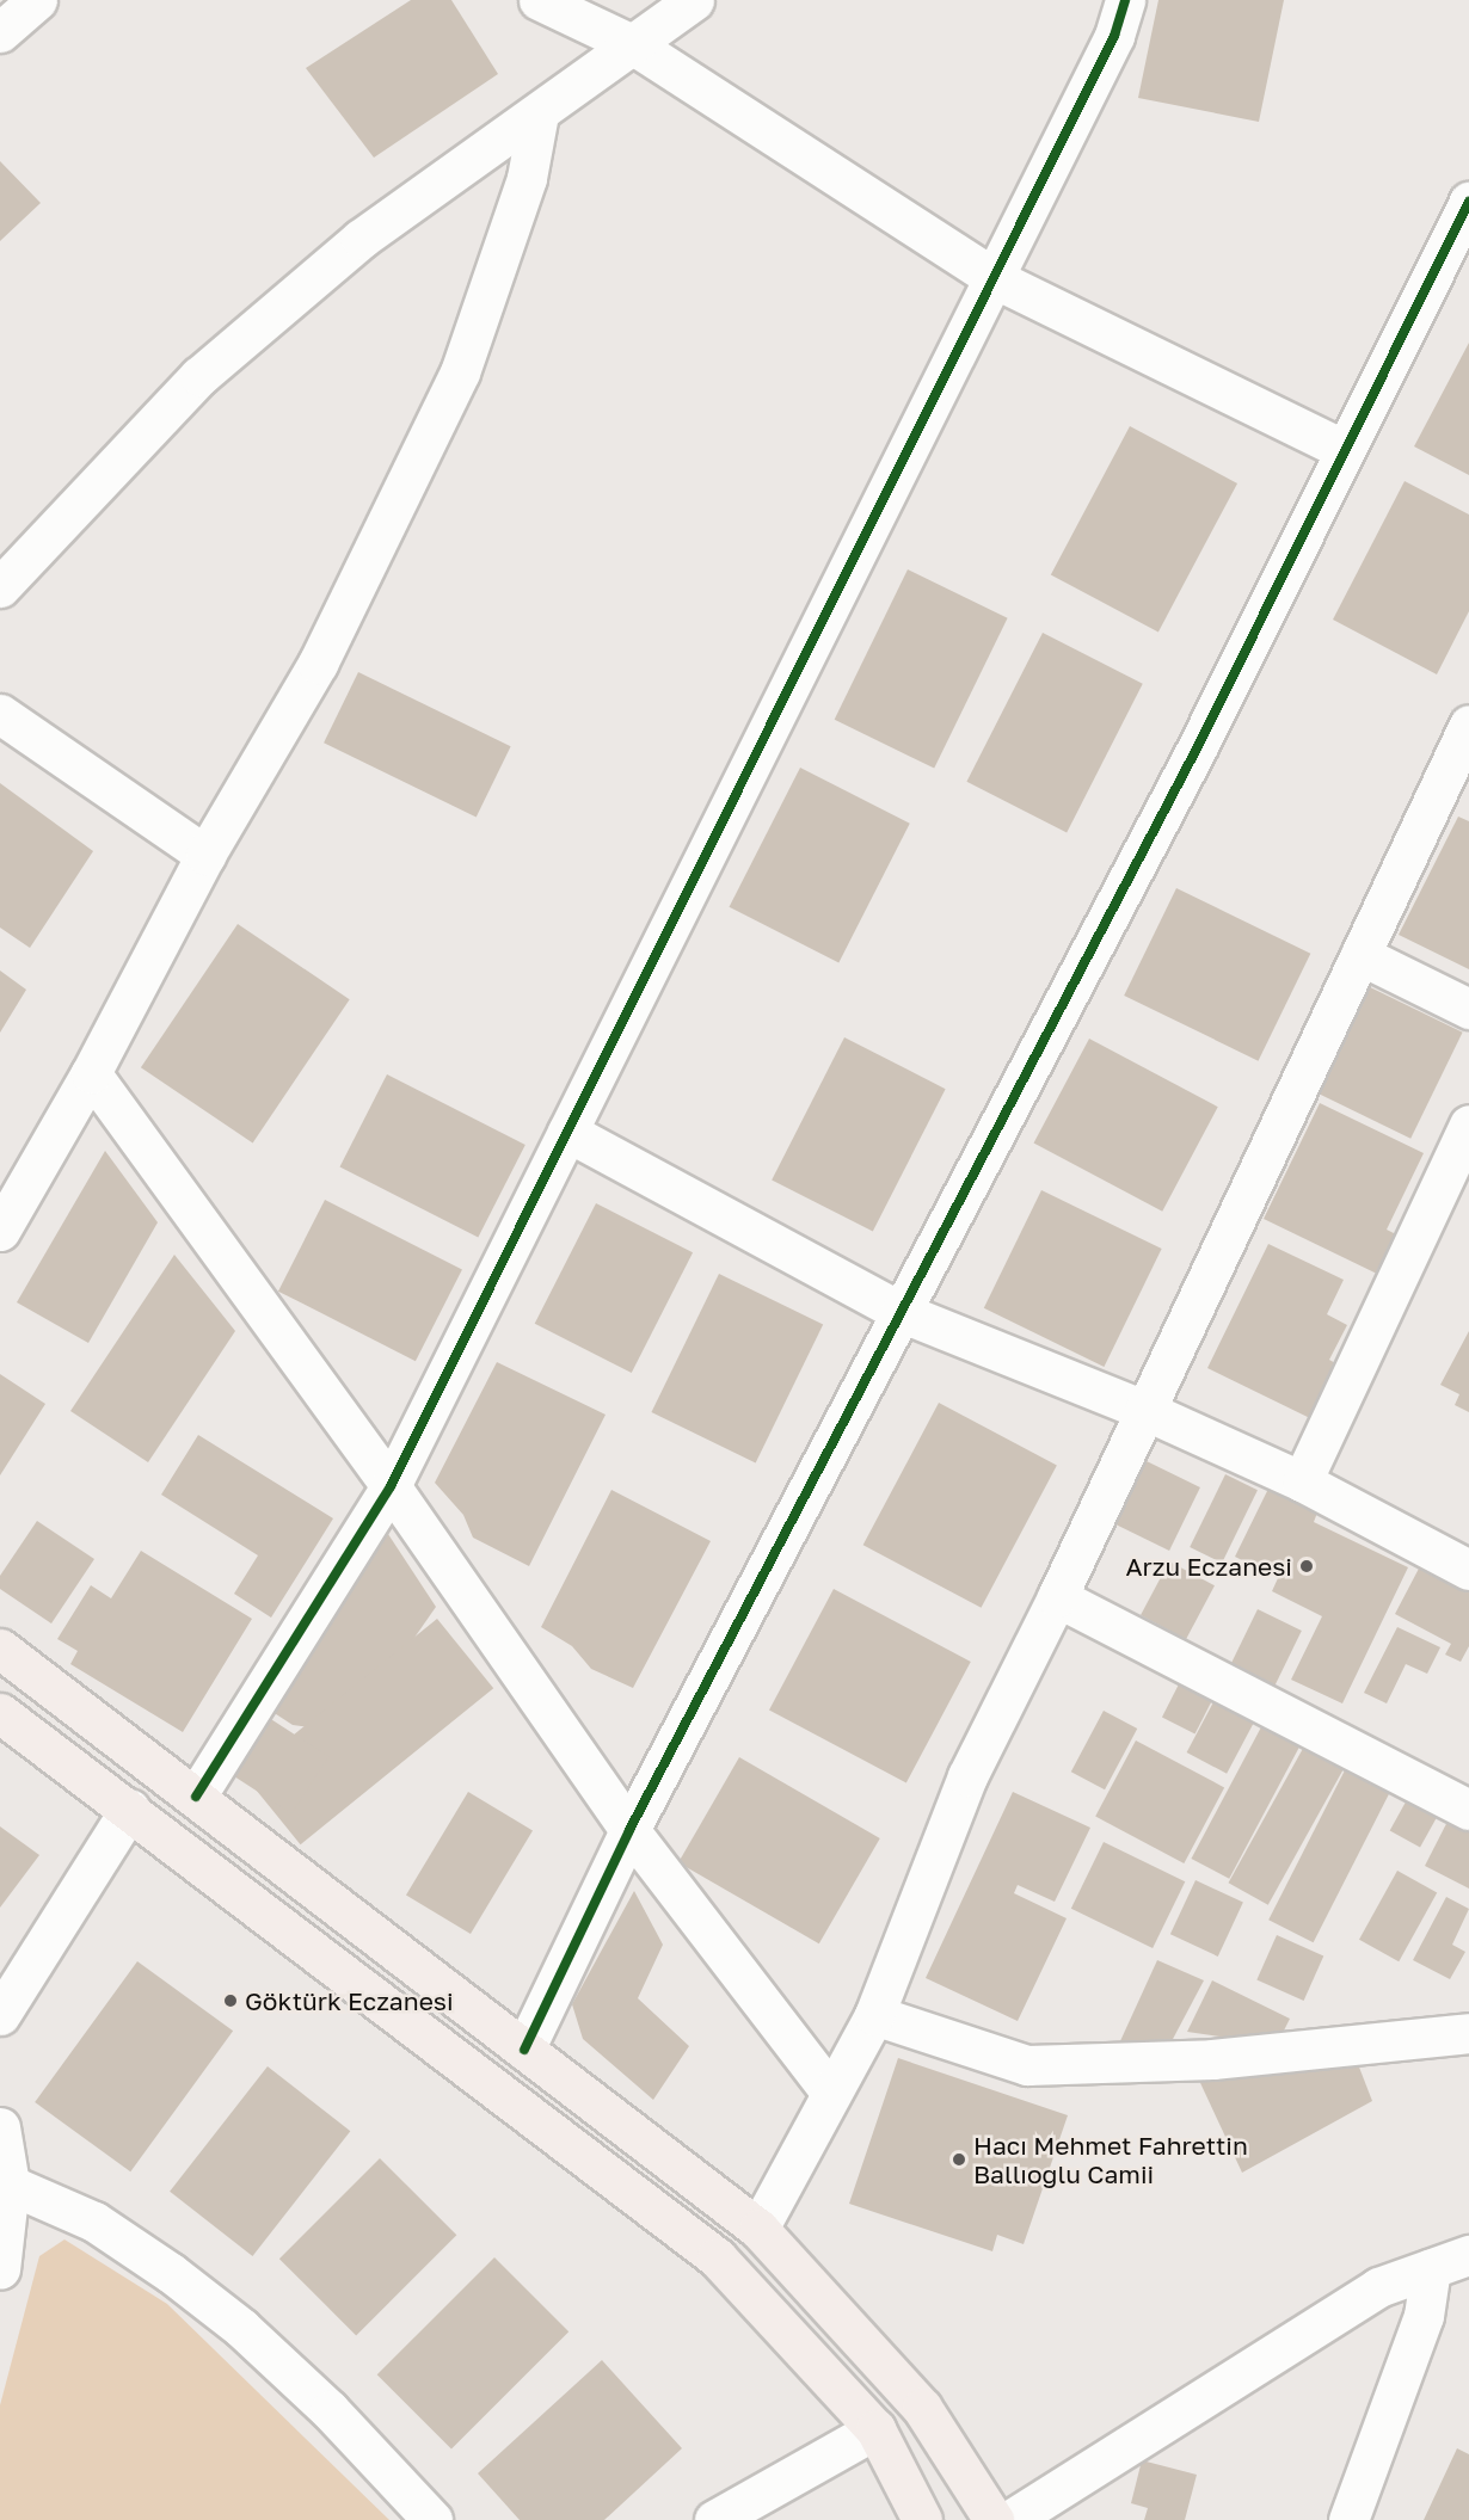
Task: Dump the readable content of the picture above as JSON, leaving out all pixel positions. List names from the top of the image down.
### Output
{
  "places": ["Arzu Eczanesi", "Göktürk Eczanesi", "Hacı Mehmet Fahrettin Ballıoğlu Camii"]
}
